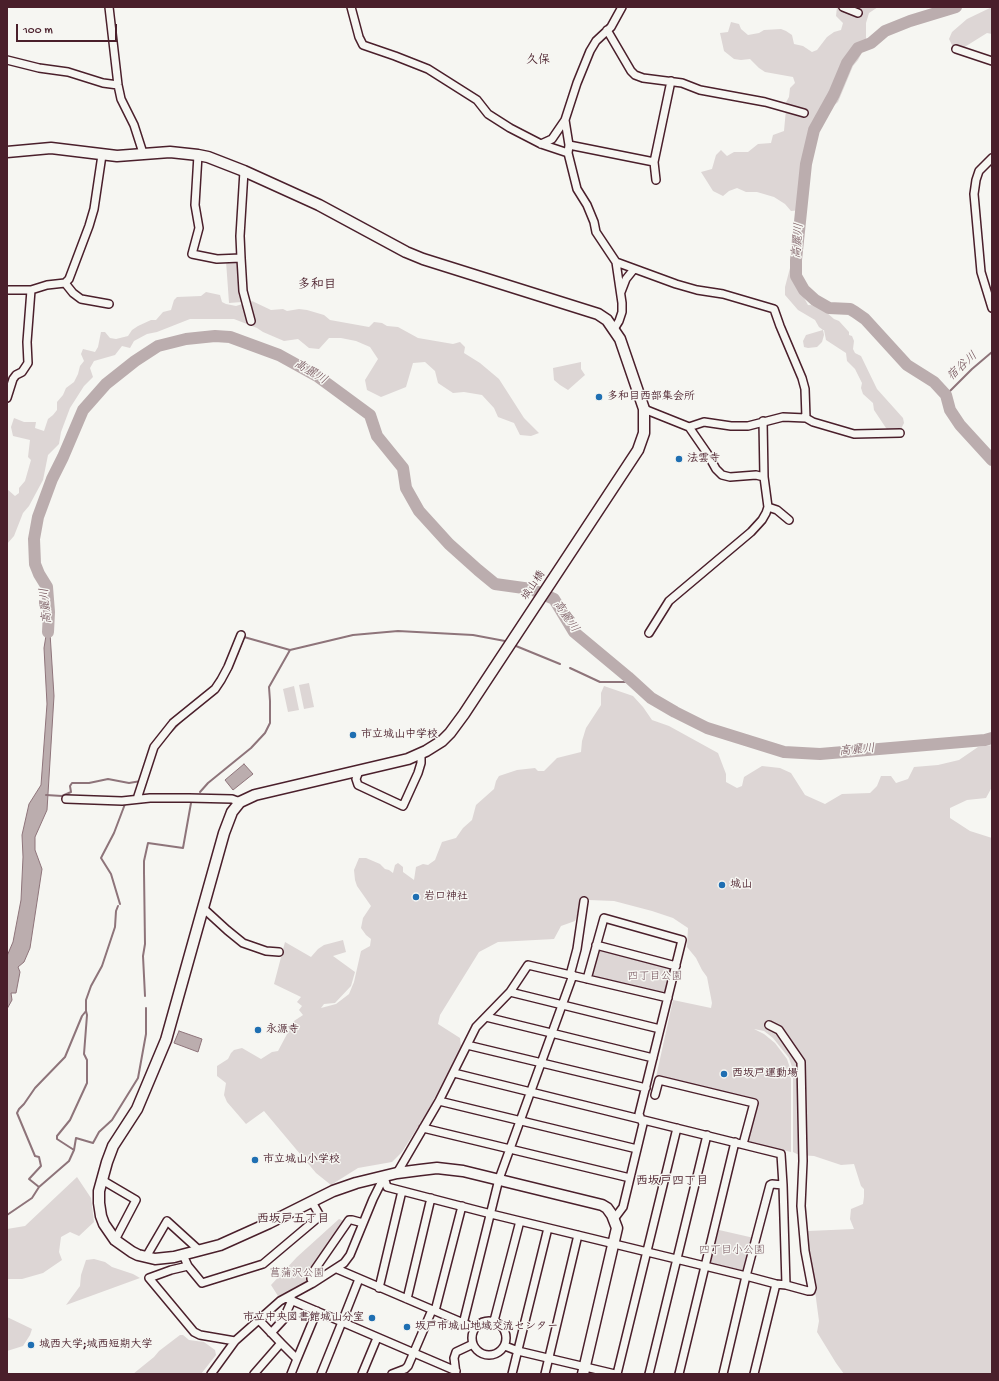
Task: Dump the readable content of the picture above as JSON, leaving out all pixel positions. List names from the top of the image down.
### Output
{
  "streets": {
    "street": ["城山橋"]
  },
  "districts": [
    "久保",
    "多和目",
    "西坂戸四丁目",
    "西坂戸五丁目"
  ],
  "water": ["高麗川", "宿谷川"],
  "parks": ["四丁目公園", "四丁目小公園", "菖蒲沢公園"],
  "places": [
    "多和目西部集会所",
    "法雲寺",
    "市立城山中学校",
    "城山",
    "岩口神社",
    "永源寺",
    "西坂戸運動場",
    "市立城山小学校",
    "市立中央図書館城山分室",
    "坂戸市城山地域交流センター",
    "城西大学;城西短期大学"
  ],
  "scale_bar": "100 m"
}
